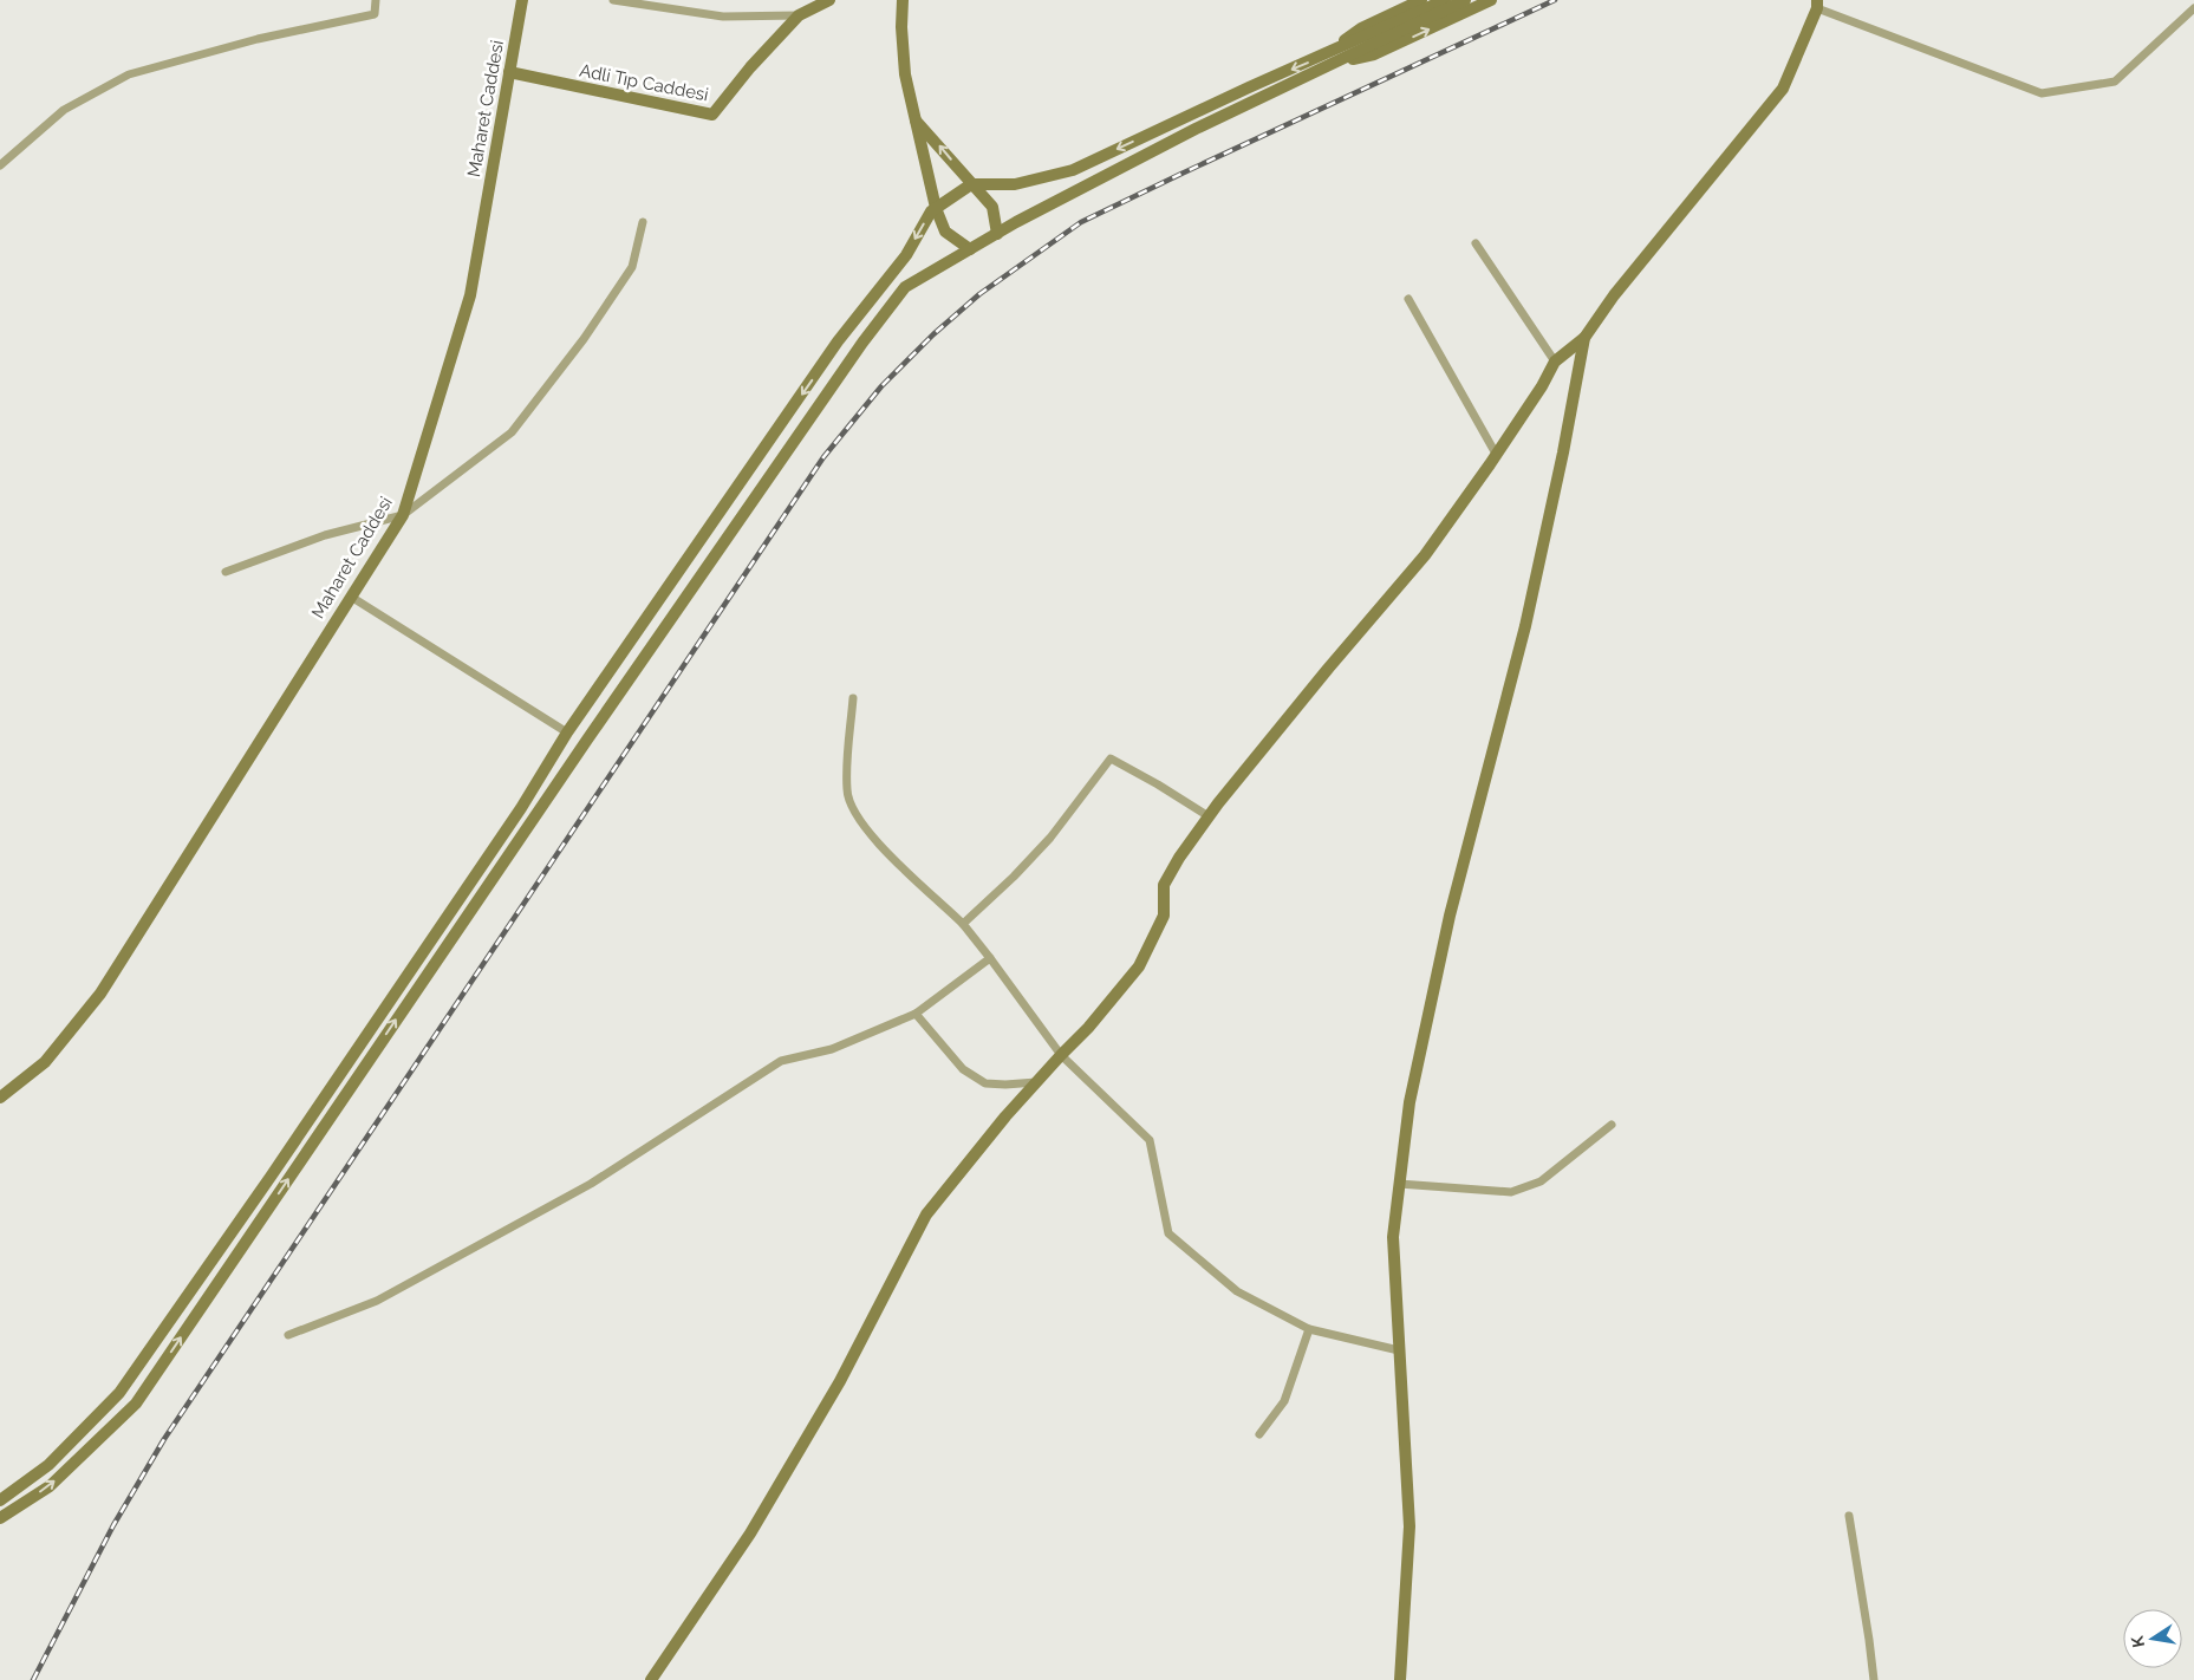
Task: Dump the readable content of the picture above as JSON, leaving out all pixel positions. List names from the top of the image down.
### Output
{
  "streets": {
    "street": ["Adli Tıp Caddesi", "Maharet Caddesi"]
  },
  "crossings": [
    ["Adli Tıp Caddesi", "Maharet Caddesi"]
  ],
  "north": "left"
}
